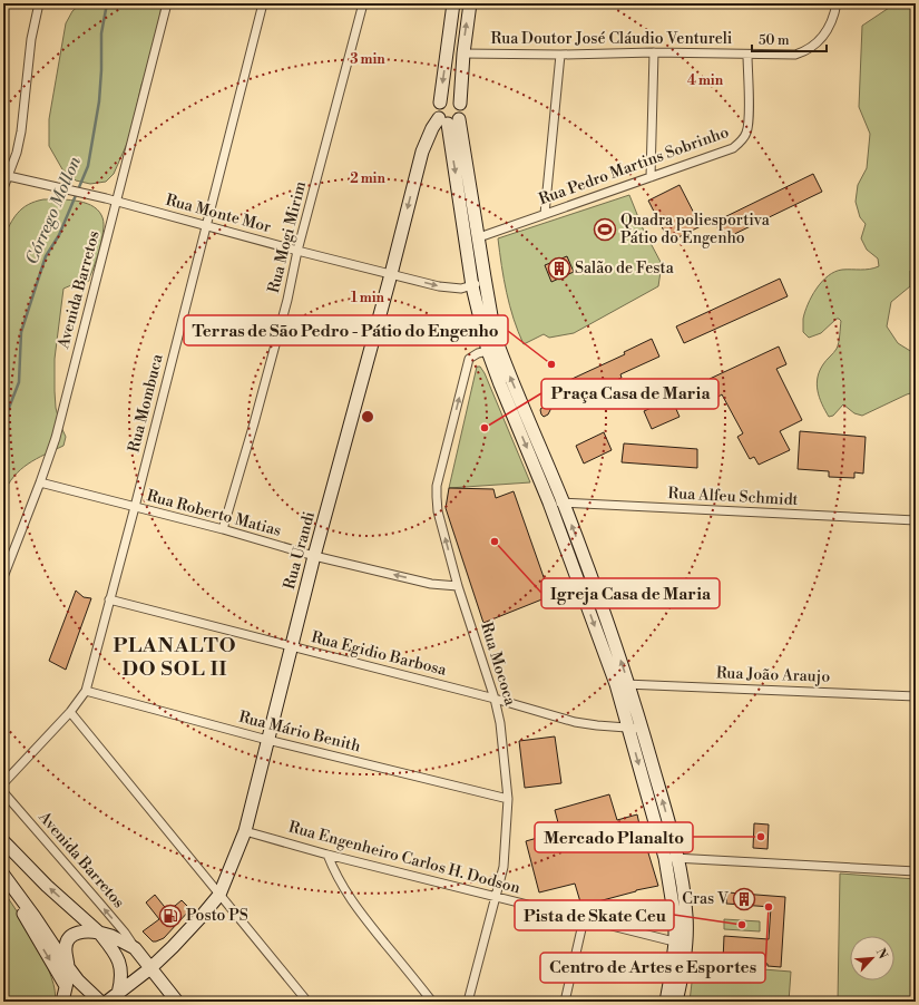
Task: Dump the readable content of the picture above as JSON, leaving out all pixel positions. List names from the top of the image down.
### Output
{
  "streets": {
    "street": [
      "Rua Doutor José Cláudio Ventureli",
      "Rua Pedro Martins Sobrinho",
      "Rua Monte Mor",
      "Rua Mogi Mirim",
      "Avenida Barretos",
      "Rua Mombuca",
      "Rua Alfeu Schmidt",
      "Rua Roberto Matias",
      "Rua Urandi",
      "Rua Egidio Barbosa",
      "Rua Mococa",
      "Rua João Araujo",
      "Rua Mário Benith",
      "Rua Engenheiro Carlos H. Dodson"
    ]
  },
  "crossings": [
    ["Rua Doutor José Cláudio Ventureli", "Rua Pedro Martins Sobrinho"],
    ["Rua Monte Mor", "Rua Mogi Mirim"],
    ["Rua Monte Mor", "Avenida Barretos"],
    ["Rua Monte Mor", "Rua Mombuca"],
    ["Rua Monte Mor", "Rua Urandi"],
    ["Rua Mogi Mirim", "Rua Roberto Matias"],
    ["Avenida Barretos", "Rua Roberto Matias"],
    ["Rua Mombuca", "Rua Roberto Matias"],
    ["Rua Mombuca", "Rua Egidio Barbosa"],
    ["Rua Mombuca", "Rua Mário Benith"],
    ["Rua Roberto Matias", "Rua Urandi"],
    ["Rua Roberto Matias", "Rua Mococa"],
    ["Rua Urandi", "Rua Egidio Barbosa"],
    ["Rua Urandi", "Rua Mário Benith"],
    ["Rua Urandi", "Rua Engenheiro Carlos H. Dodson"],
    ["Rua Egidio Barbosa", "Rua Mococa"],
    ["Rua Mococa", "Rua Mário Benith"],
    ["Rua Mococa", "Rua Engenheiro Carlos H. Dodson"]
  ],
  "districts": ["PLANALTO DO SOL II"],
  "water": ["Córrego Mollon"],
  "places": {
    "sports": ["Quadra poliesportiva Pátio do Engenho"],
    "building": ["Salão de Festa", "Cras V"],
    "other": [
      "Terras de São Pedro - Pátio do Engenho",
      "Praça Casa de Maria",
      "Igreja Casa de Maria",
      "Mercado Planalto",
      "Centro de Artes e Esportes",
      "Pista de Skate Ceu"
    ],
    "fuel station": ["Posto PS"]
  },
  "scale_bar": "50 m",
  "north": "top right",
  "rings": [
    "3 min",
    "4 min",
    "2 min",
    "1 min"
  ]
}
